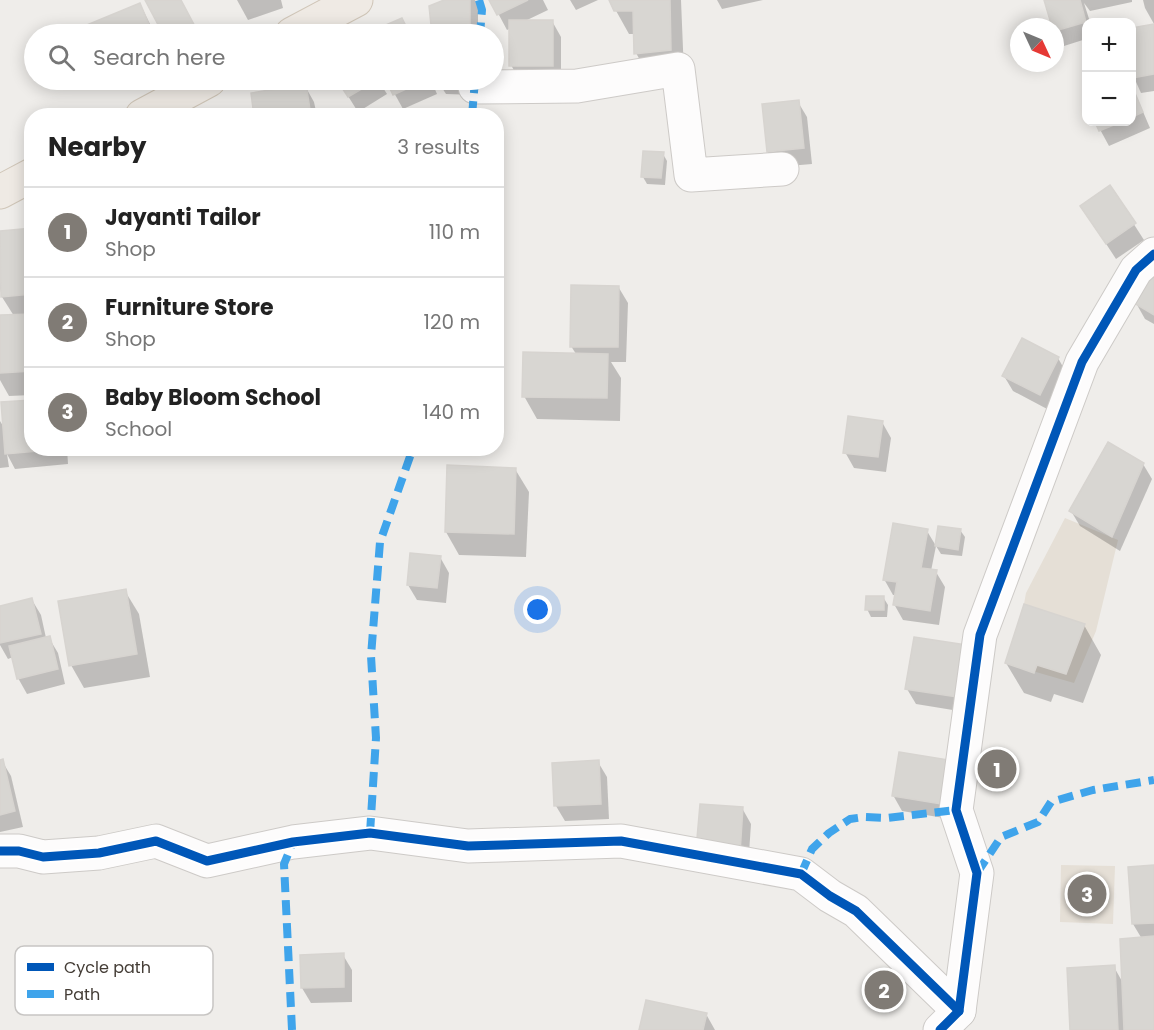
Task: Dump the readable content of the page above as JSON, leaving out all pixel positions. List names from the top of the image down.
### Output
{
  "legend": ["Cycle path", "Path"],
  "north": "bottom right",
  "page": {
    "map_buttons": ["+", "−"],
    "search": "Search here",
    "heading": ["Nearby", "3 results"],
    "list": [
      {
        "mark": "1",
        "name": "Jayanti Tailor",
        "note": "Shop",
        "value": "110 m"
      },
      {
        "mark": "2",
        "name": "Furniture Store",
        "note": "Shop",
        "value": "120 m"
      },
      {
        "mark": "3",
        "name": "Baby Bloom School",
        "note": "School",
        "value": "140 m"
      }
    ],
    "pins": ["1", "3", "2"]
  }
}
